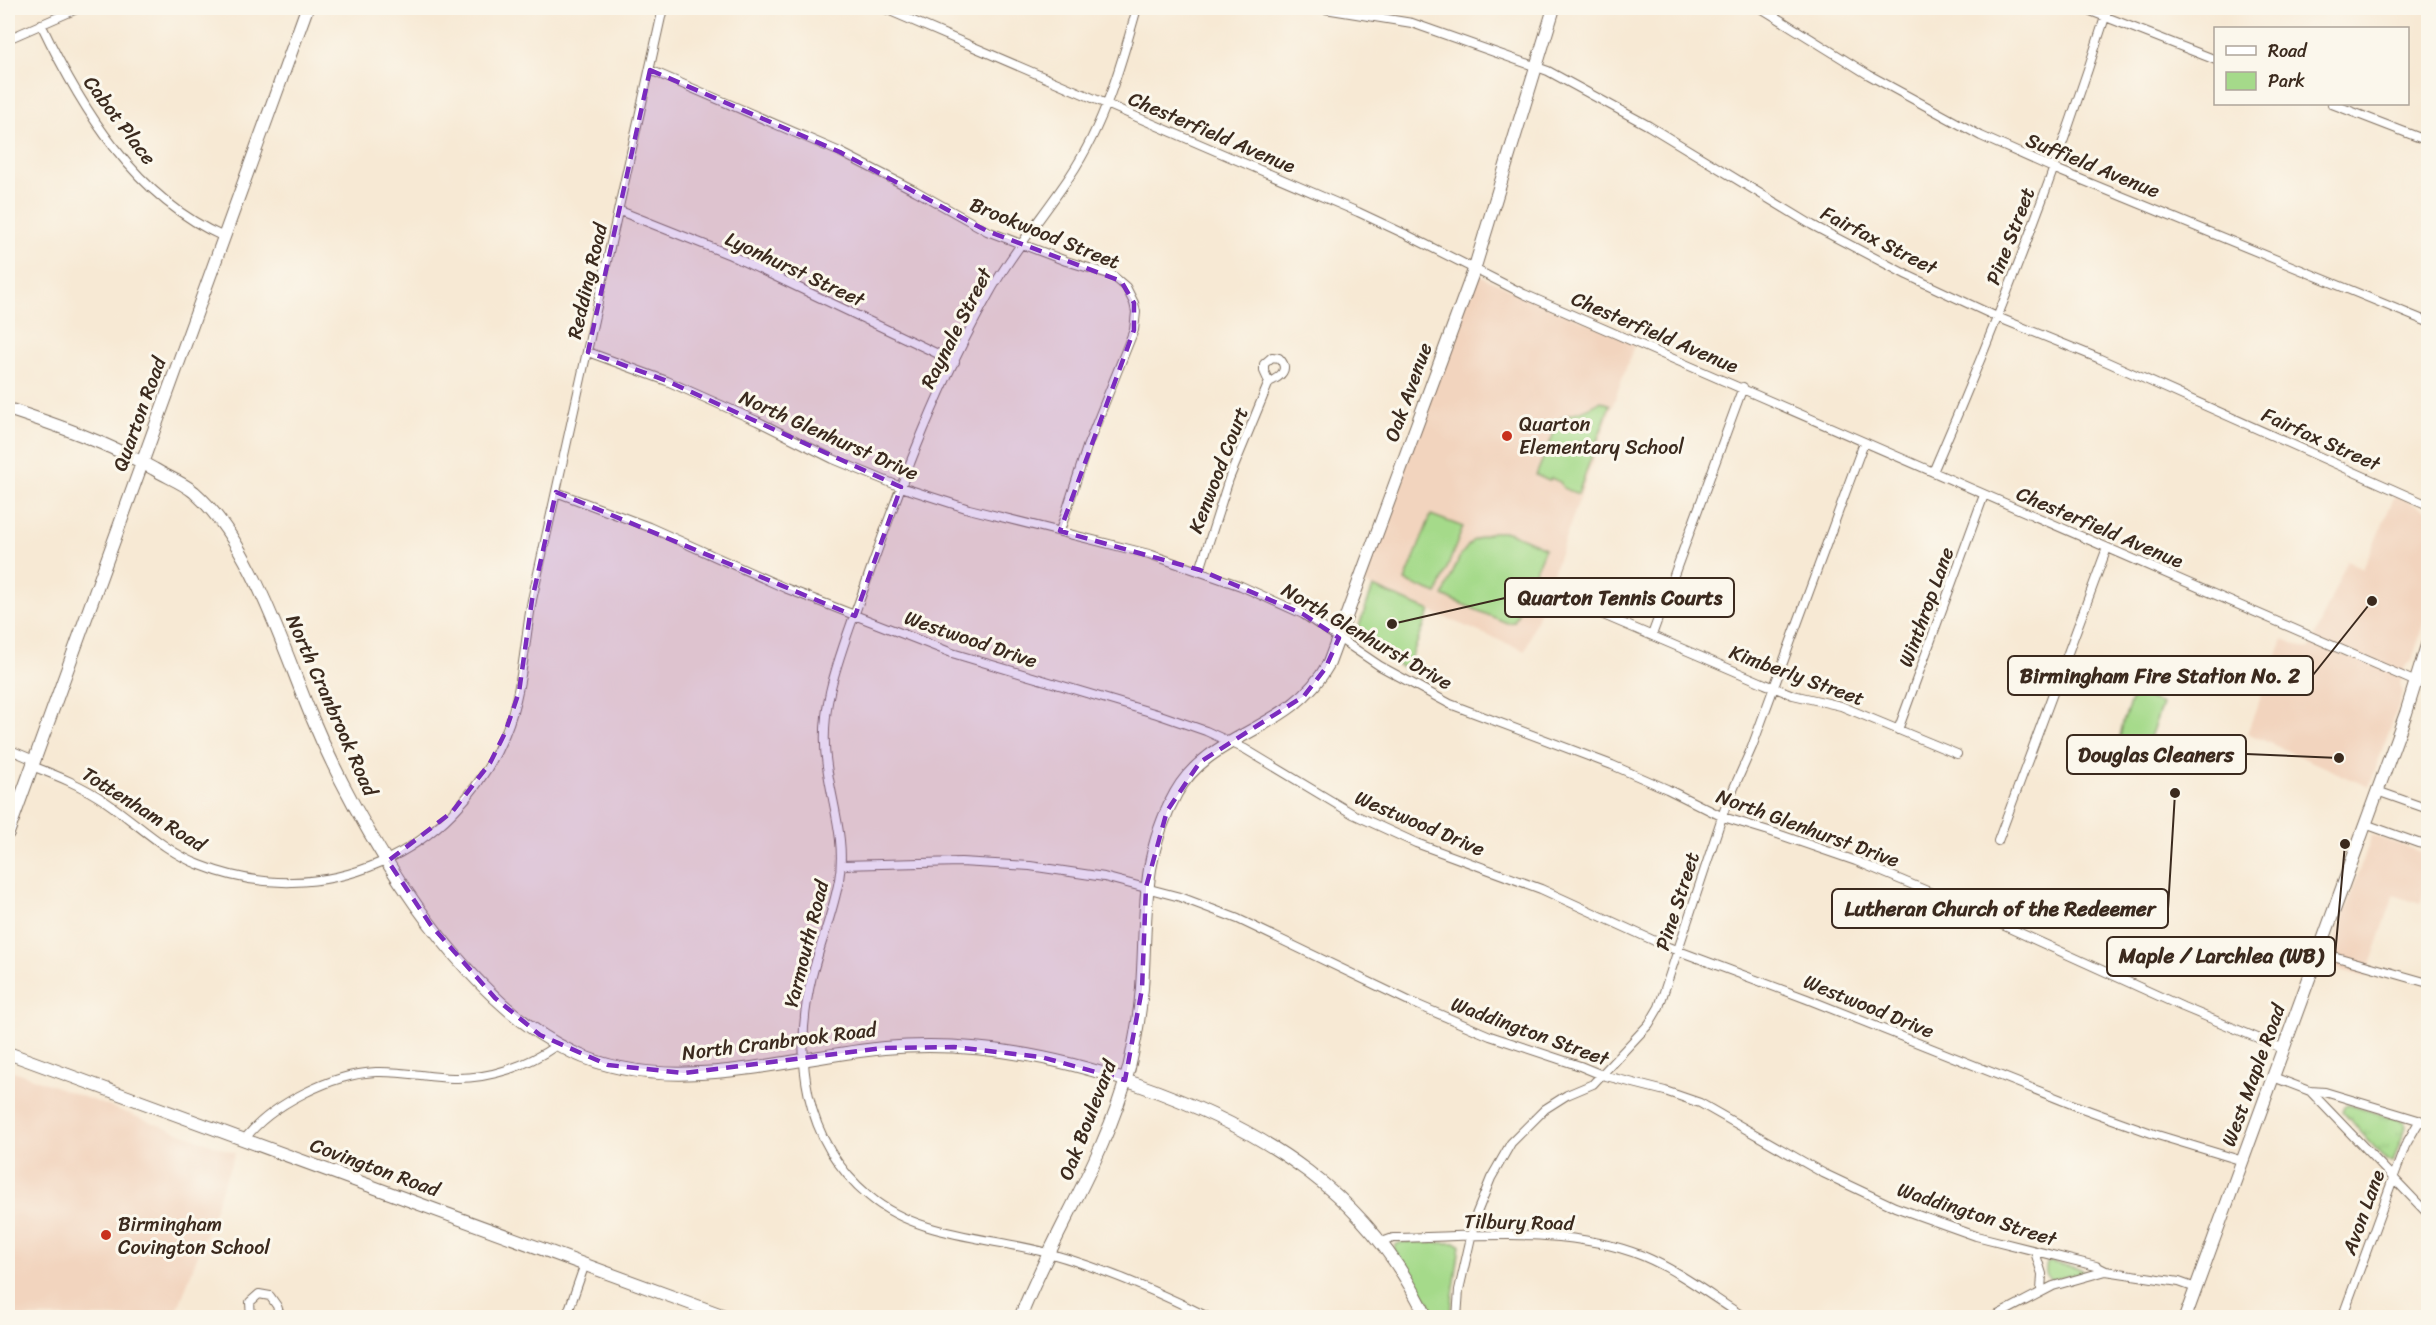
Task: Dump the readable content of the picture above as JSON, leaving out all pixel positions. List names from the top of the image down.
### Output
{
  "streets": {
    "street": [
      "Cabot Place",
      "Chesterfield Avenue",
      "Suffield Avenue",
      "Brookwood Street",
      "Pine Street",
      "Fairfax Street",
      "Lyonhurst Street",
      "Redding Road",
      "Raynale Street",
      "Oak Avenue",
      "Quarton Road",
      "North Glenhurst Drive",
      "Kenwood Court",
      "Winthrop Lane",
      "Westwood Drive",
      "Kimberly Street",
      "North Cranbrook Road",
      "Tottenham Road",
      "Yarmouth Road",
      "Waddington Street",
      "West Maple Road",
      "Oak Boulevard",
      "Covington Road",
      "Avon Lane",
      "Tilbury Road"
    ]
  },
  "crossings": [
    ["Cabot Place", "Quarton Road"],
    ["Chesterfield Avenue", "Pine Street"],
    ["Chesterfield Avenue", "Raynale Street"],
    ["Chesterfield Avenue", "Oak Avenue"],
    ["Chesterfield Avenue", "Winthrop Lane"],
    ["Chesterfield Avenue", "West Maple Road"],
    ["Suffield Avenue", "Pine Street"],
    ["Brookwood Street", "Redding Road"],
    ["Brookwood Street", "Raynale Street"],
    ["Brookwood Street", "North Glenhurst Drive"],
    ["Pine Street", "Fairfax Street"],
    ["Pine Street", "North Glenhurst Drive"],
    ["Pine Street", "Westwood Drive"],
    ["Pine Street", "Kimberly Street"],
    ["Pine Street", "Waddington Street"],
    ["Pine Street", "Tilbury Road"],
    ["Fairfax Street", "Oak Avenue"],
    ["Lyonhurst Street", "Redding Road"],
    ["Lyonhurst Street", "Raynale Street"],
    ["Redding Road", "North Glenhurst Drive"],
    ["Redding Road", "Westwood Drive"],
    ["Redding Road", "Tottenham Road"],
    ["Raynale Street", "North Glenhurst Drive"],
    ["Raynale Street", "Westwood Drive"],
    ["Raynale Street", "Yarmouth Road"],
    ["Oak Avenue", "North Glenhurst Drive"],
    ["Oak Avenue", "Westwood Drive"],
    ["Oak Avenue", "Oak Boulevard"],
    ["Quarton Road", "North Cranbrook Road"],
    ["Quarton Road", "Tottenham Road"],
    ["North Glenhurst Drive", "Kenwood Court"],
    ["North Glenhurst Drive", "West Maple Road"],
    ["Winthrop Lane", "Kimberly Street"],
    ["Westwood Drive", "West Maple Road"],
    ["Westwood Drive", "Oak Boulevard"],
    ["North Cranbrook Road", "Tottenham Road"],
    ["North Cranbrook Road", "Yarmouth Road"],
    ["North Cranbrook Road", "Oak Boulevard"],
    ["North Cranbrook Road", "Tilbury Road"],
    ["Yarmouth Road", "Waddington Street"],
    ["Yarmouth Road", "Oak Boulevard"],
    ["Waddington Street", "West Maple Road"],
    ["Waddington Street", "Oak Boulevard"]
  ],
  "places": [
    "Quarton Elementary School",
    "Birmingham Fire Station No. 2",
    "Quarton Tennis Courts",
    "Douglas Cleaners",
    "Lutheran Church of the Redeemer",
    "Maple / Larchlea (WB)",
    "Birmingham Covington School"
  ],
  "legend": ["Road", "Park"]
}
